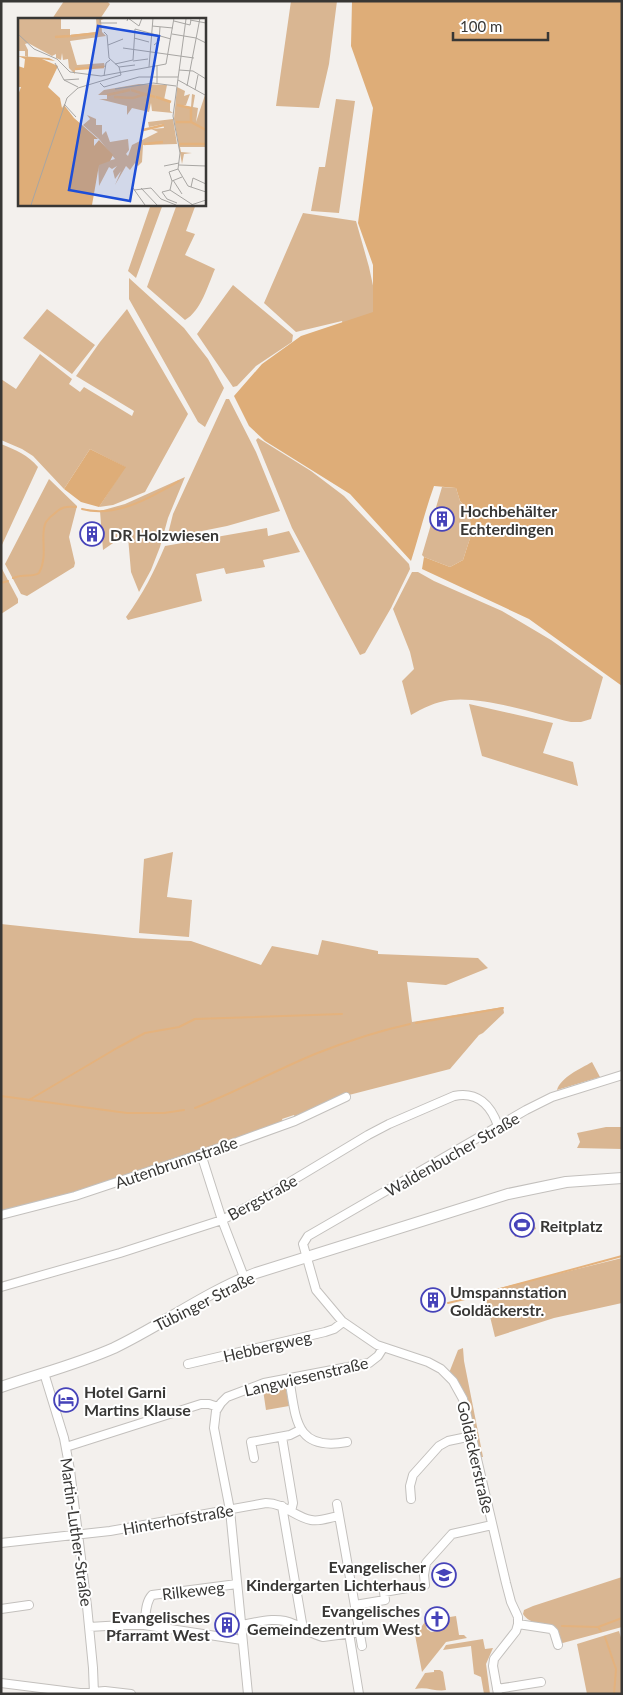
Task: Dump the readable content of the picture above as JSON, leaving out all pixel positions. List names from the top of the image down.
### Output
{
  "streets": {
    "main road": ["Tübinger Straße"],
    "street": [
      "Waldenbucher Straße",
      "Autenbrunnstraße",
      "Bergstraße",
      "Hebbergweg",
      "Langwiesenstraße",
      "Goldäckerstraße",
      "Hinterhofstraße",
      "Martin-Luther-Straße",
      "Rilkeweg"
    ]
  },
  "crossings": [
    ["Waldenbucher Straße", "Bergstraße"],
    ["Waldenbucher Straße", "Tübinger Straße"],
    ["Waldenbucher Straße", "Goldäckerstraße"],
    ["Tübinger Straße", "Goldäckerstraße"],
    ["Tübinger Straße", "Martin-Luther-Straße"],
    ["Hebbergweg", "Goldäckerstraße"],
    ["Langwiesenstraße", "Goldäckerstraße"],
    ["Hinterhofstraße", "Martin-Luther-Straße"]
  ],
  "places": {
    "building": [
      "Hochbehälter Echterdingen",
      "DR Holzwiesen",
      "Umspannstation Goldäckerstr.",
      "Evangelisches Pfarramt West"
    ],
    "sports": ["Reitplatz"],
    "hotel": ["Hotel Garni Martins Klause"],
    "school or university": ["Evangelischer Kindergarten Lichterhaus"],
    "church": ["Evangelisches Gemeindezentrum West"]
  },
  "scale_bar": "100 m"
}
